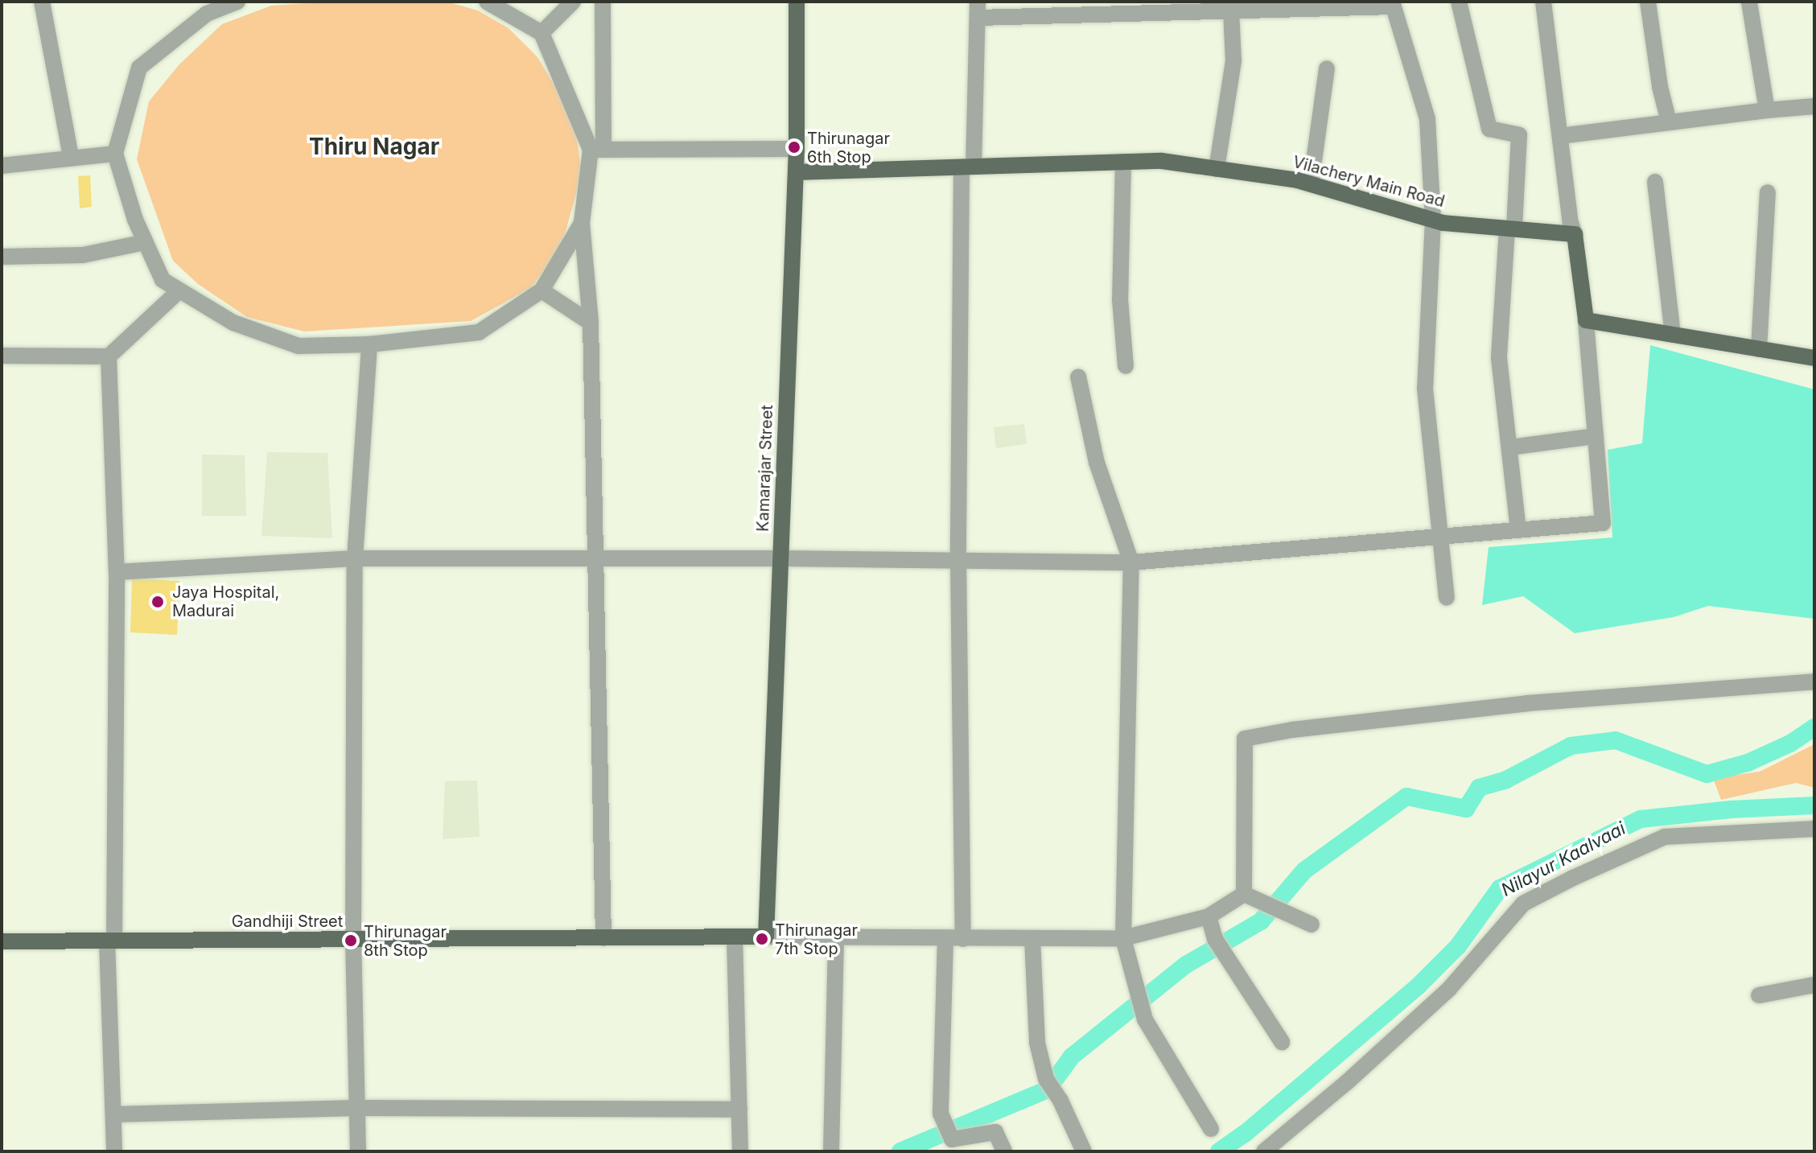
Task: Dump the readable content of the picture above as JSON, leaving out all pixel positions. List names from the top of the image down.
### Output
{
  "streets": {
    "main road": ["Vilachery Main Road", "Kamarajar Street", "Gandhiji Street"]
  },
  "crossings": [
    ["Vilachery Main Road", "Kamarajar Street"],
    ["Kamarajar Street", "Gandhiji Street"]
  ],
  "districts": ["Thiru Nagar"],
  "water": ["Nilayur Kaalvaai"],
  "places": [
    "Thirunagar 6th Stop",
    "Jaya Hospital, Madurai",
    "Thirunagar 7th Stop",
    "Thirunagar 8th Stop"
  ]
}
